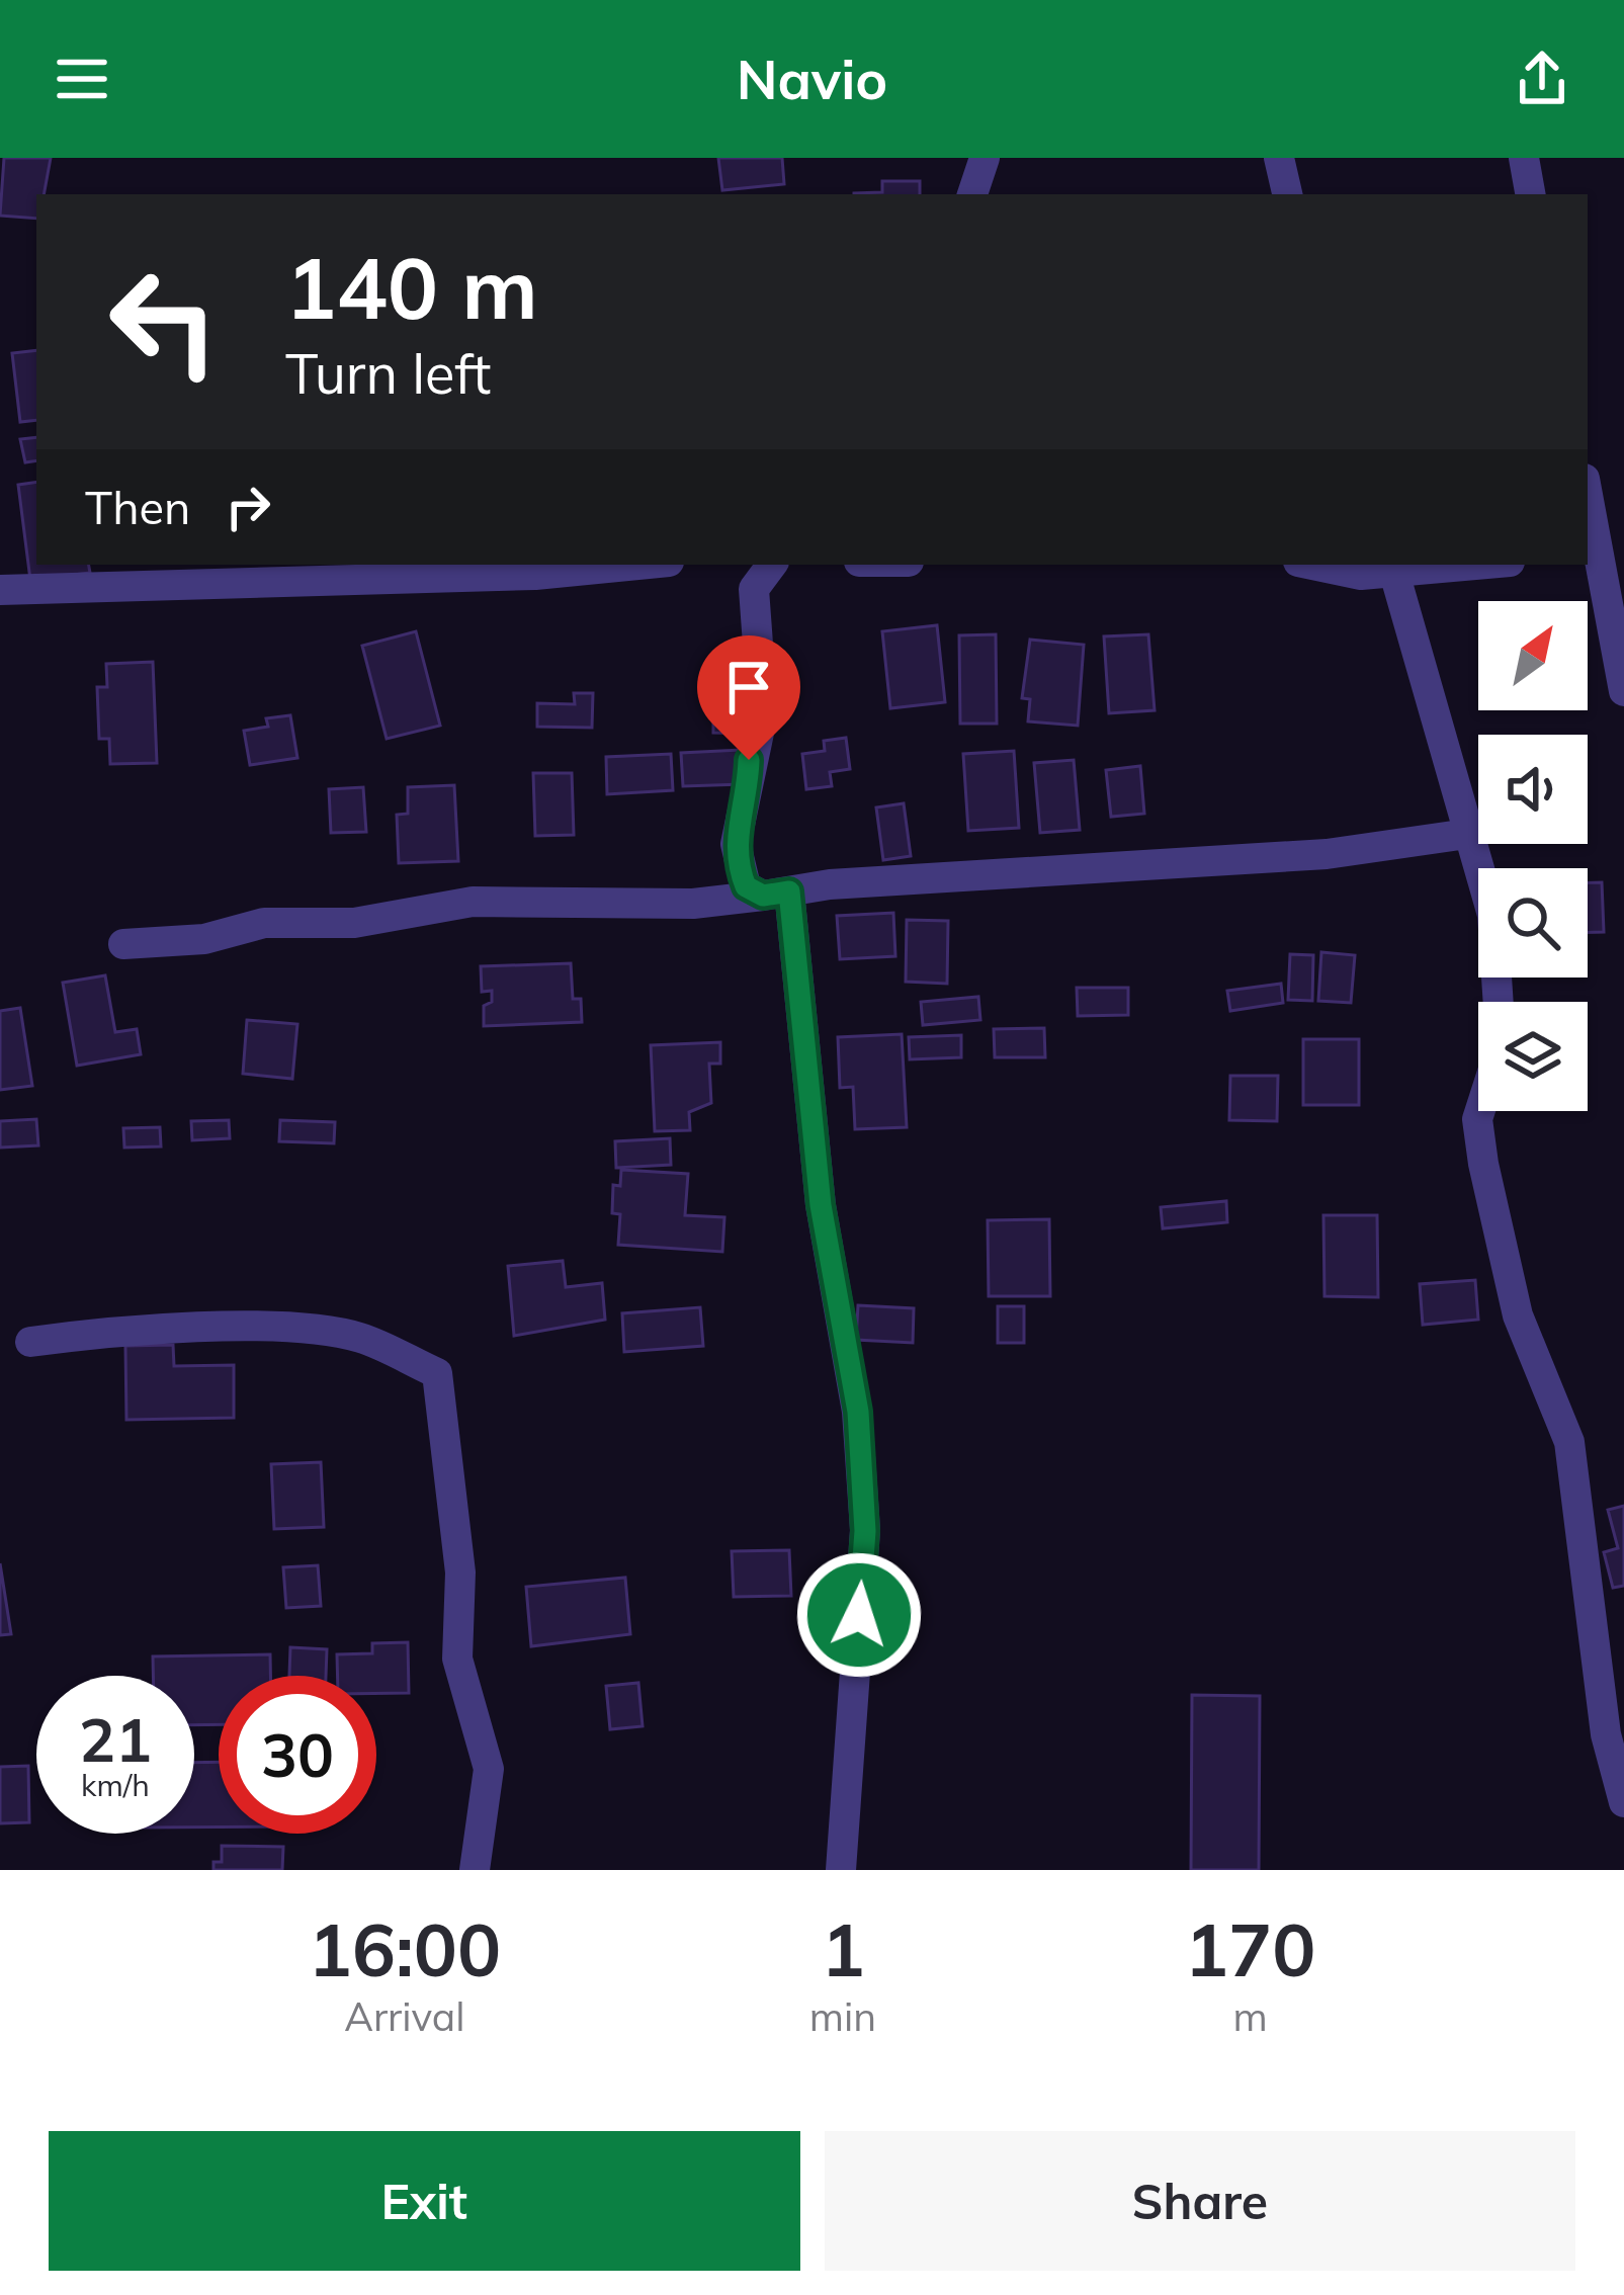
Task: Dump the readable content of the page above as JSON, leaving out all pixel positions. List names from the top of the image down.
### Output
{
  "north": "top right",
  "page": {
    "header": "Navio",
    "turn": ["140 m", "Turn left"],
    "then": "Then",
    "speed": "21 km/h",
    "limit": "30",
    "eta": [
      "16:00",
      "Arrival",
      "1",
      "min",
      "170",
      "m"
    ],
    "buttons": ["Exit", "Share"]
  }
}
